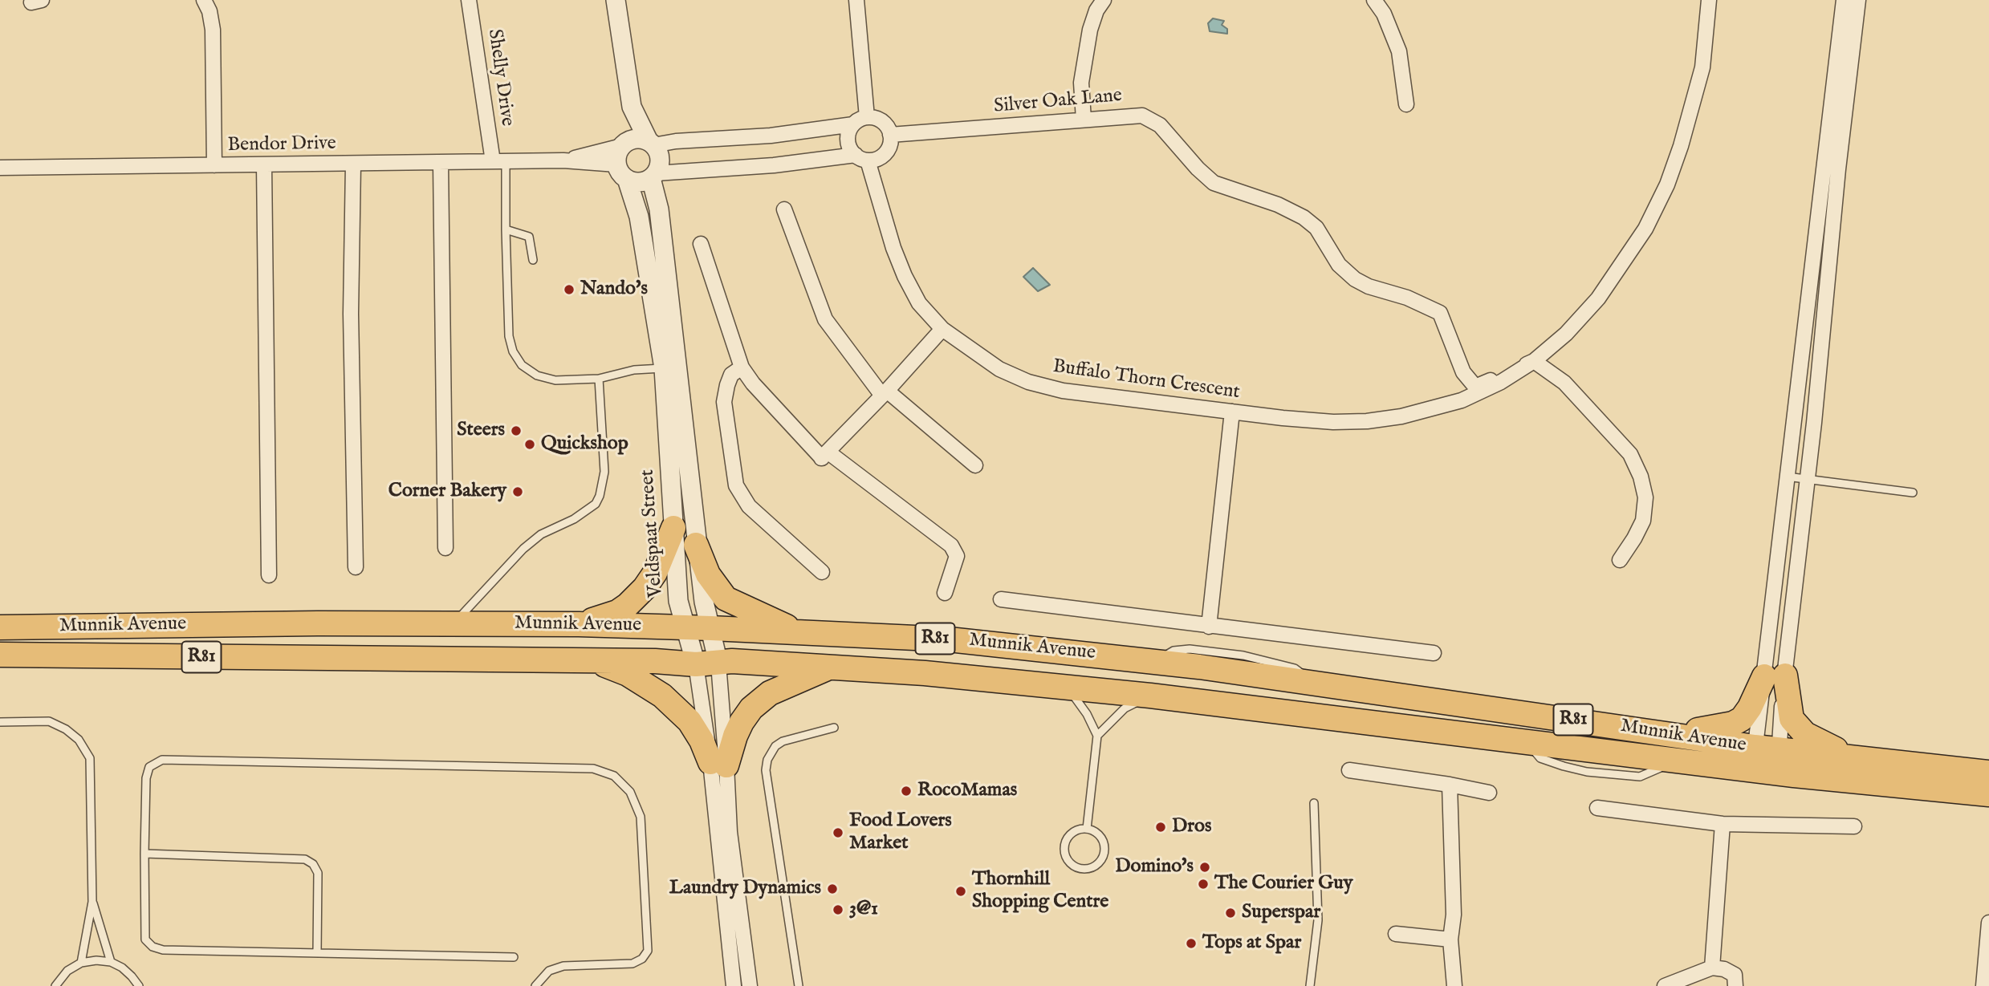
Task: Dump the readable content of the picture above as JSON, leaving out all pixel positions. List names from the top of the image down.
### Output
{
  "streets": {
    "main road": ["Munnik Avenue", "R81"],
    "street": [
      "Shelly Drive",
      "Silver Oak Lane",
      "Bendor Drive",
      "Buffalo Thorn Crescent",
      "Veldspaat Street"
    ]
  },
  "crossings": [
    ["Shelly Drive", "Bendor Drive"],
    ["Silver Oak Lane", "Buffalo Thorn Crescent"],
    ["Bendor Drive", "Veldspaat Street"],
    ["Veldspaat Street", "Munnik Avenue"]
  ],
  "places": [
    "Nando's",
    "Steers",
    "Quickshop",
    "Corner Bakery",
    "RocoMamas",
    "Dros",
    "Food Lovers Market",
    "Domino's",
    "The Courier Guy",
    "Laundry Dynamics",
    "Thornhill Shopping Centre",
    "3@1",
    "Superspar",
    "Tops at Spar"
  ]
}
